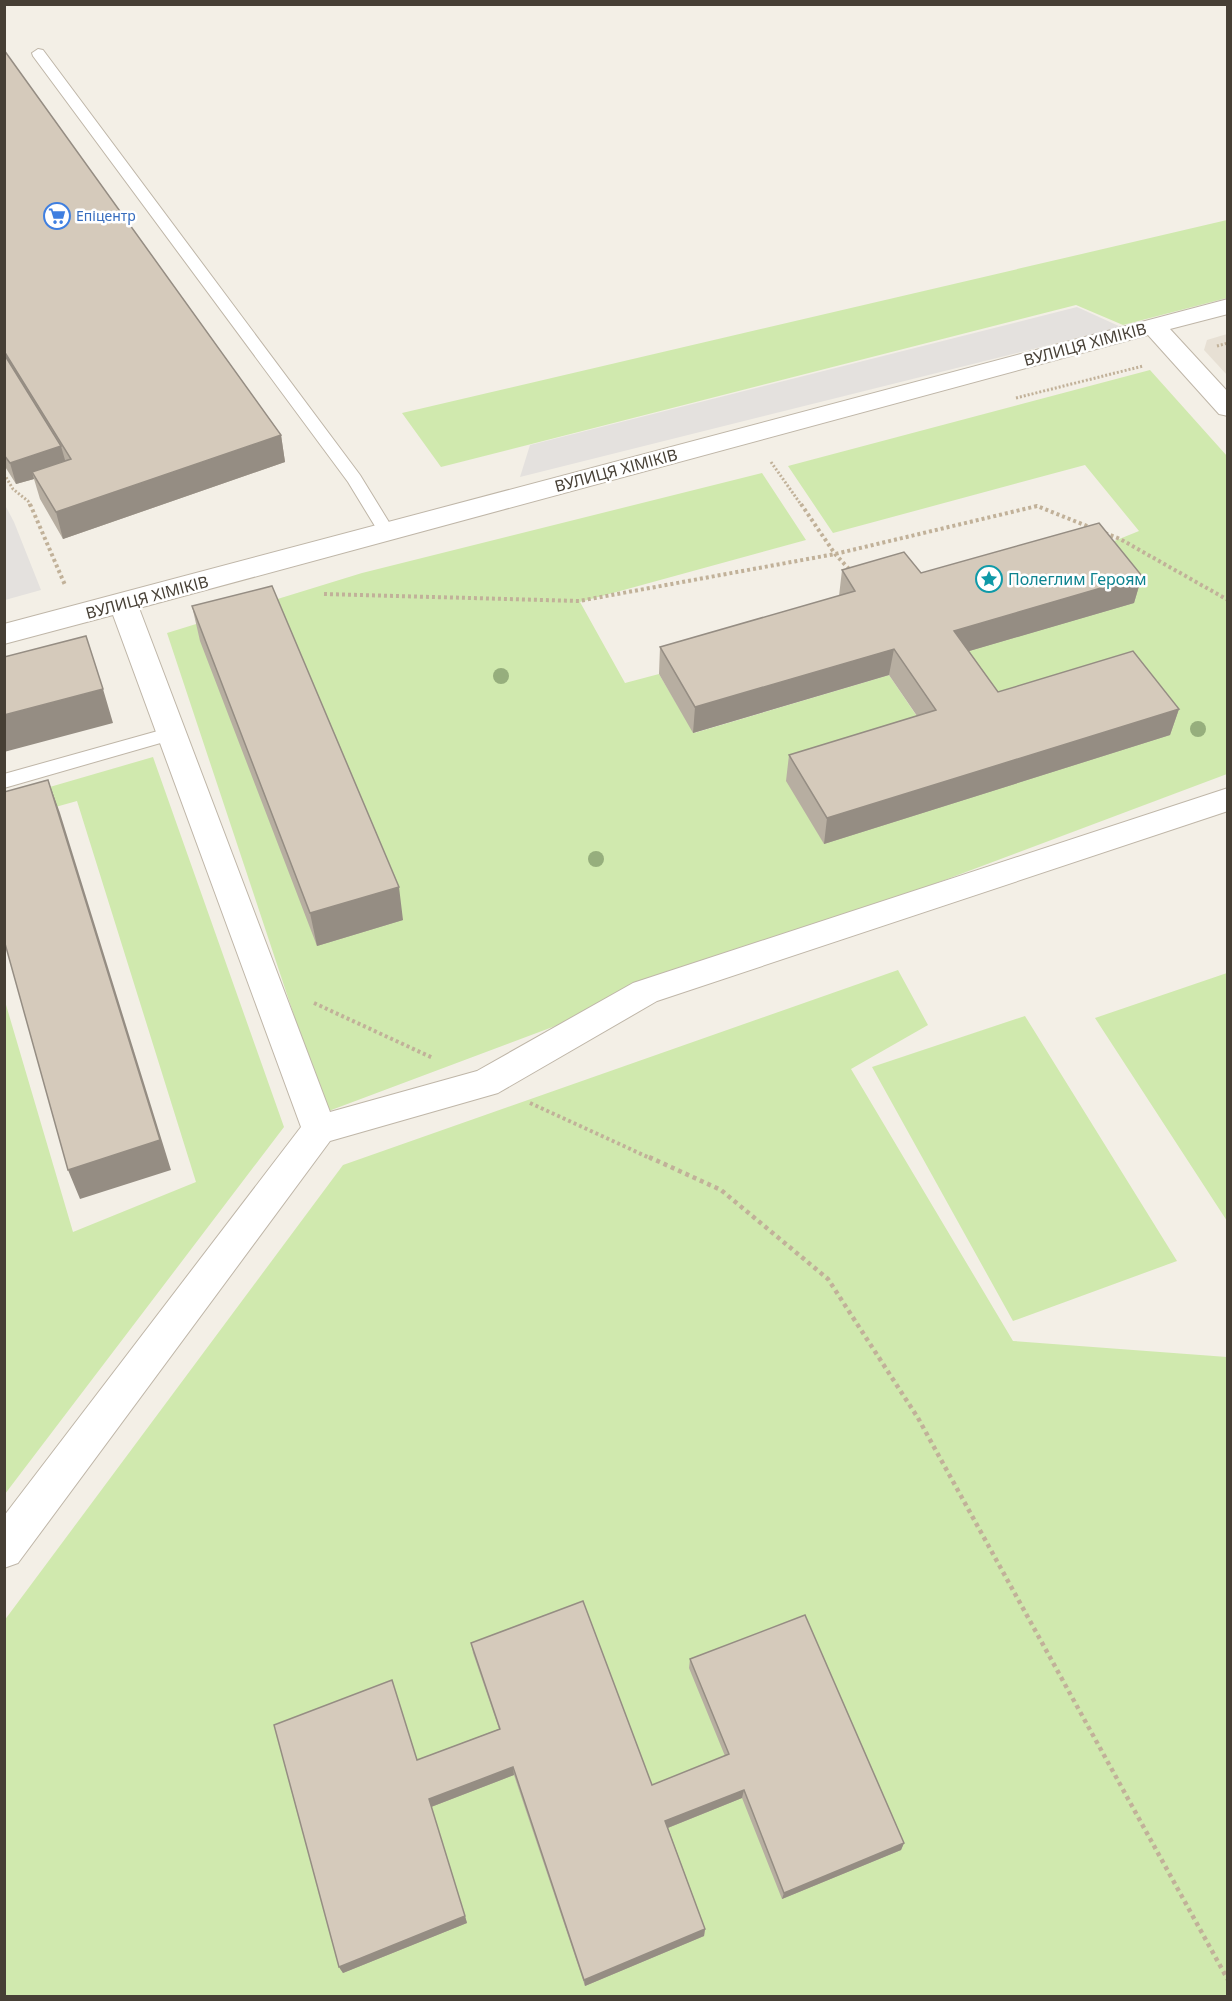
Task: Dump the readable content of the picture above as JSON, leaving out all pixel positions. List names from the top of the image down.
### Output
{
  "streets": {
    "street": ["ВУЛИЦЯ ХІМІКІВ"]
  },
  "places": {
    "supermarket": ["Епіцентр"],
    "place": ["Полеглим Героям"]
  }
}
